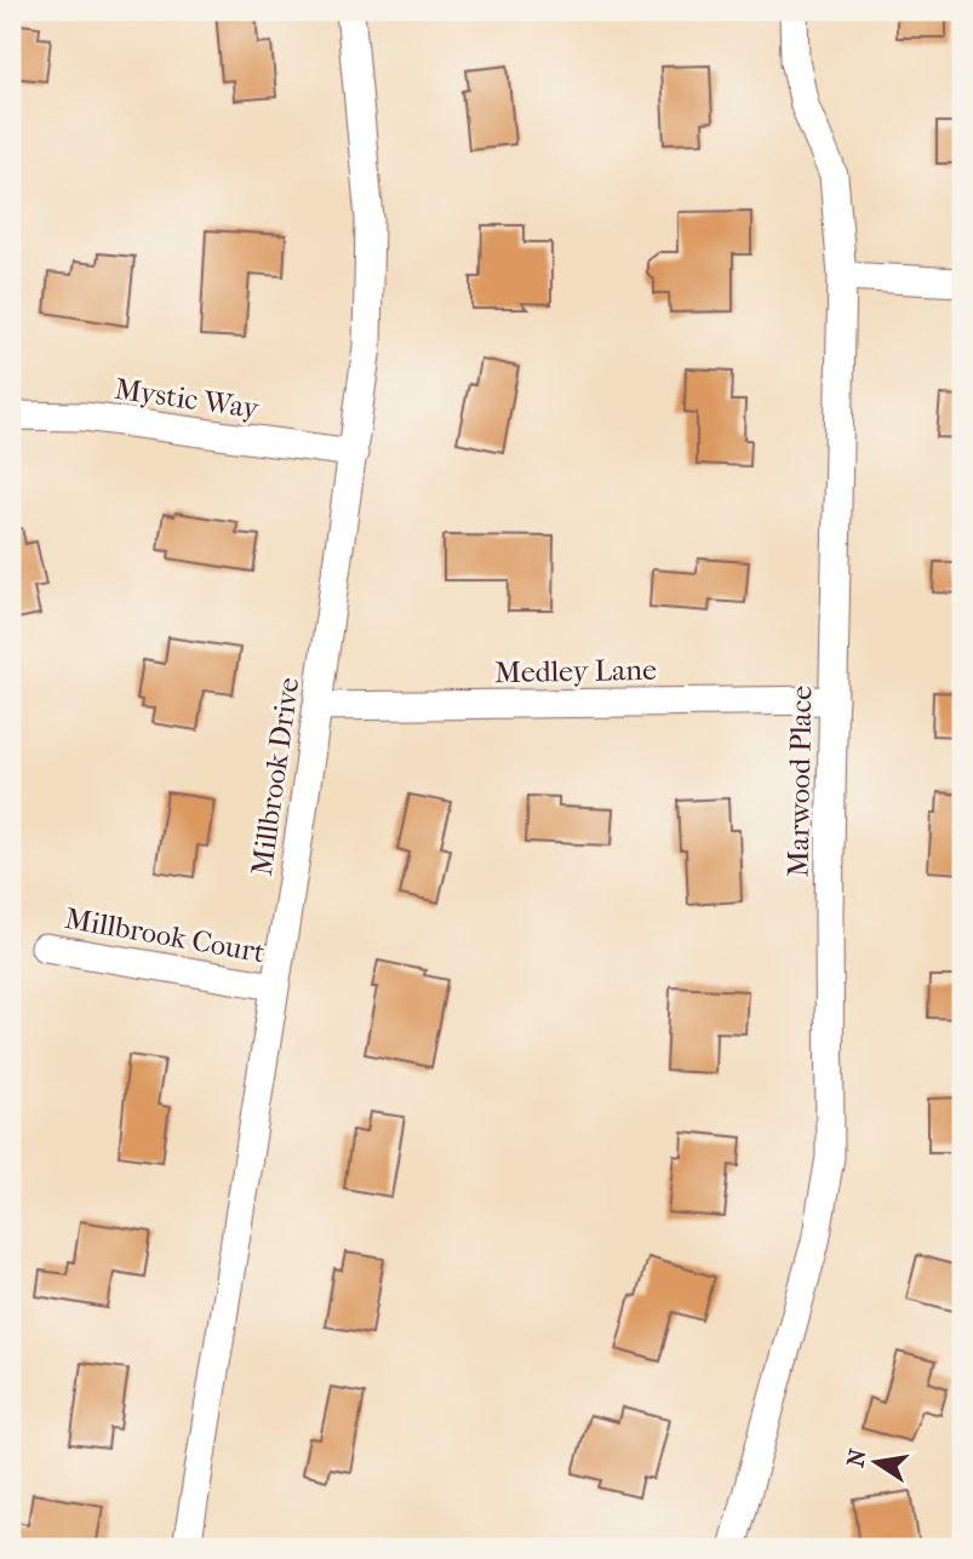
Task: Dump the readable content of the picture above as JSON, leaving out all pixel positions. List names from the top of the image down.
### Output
{
  "streets": {
    "street": [
      "Mystic Way",
      "Medley Lane",
      "Millbrook Drive",
      "Marwood Place",
      "Millbrook Court"
    ]
  },
  "crossings": [
    ["Mystic Way", "Millbrook Drive"],
    ["Medley Lane", "Millbrook Drive"],
    ["Medley Lane", "Marwood Place"],
    ["Millbrook Drive", "Millbrook Court"]
  ],
  "north": "left"
}
